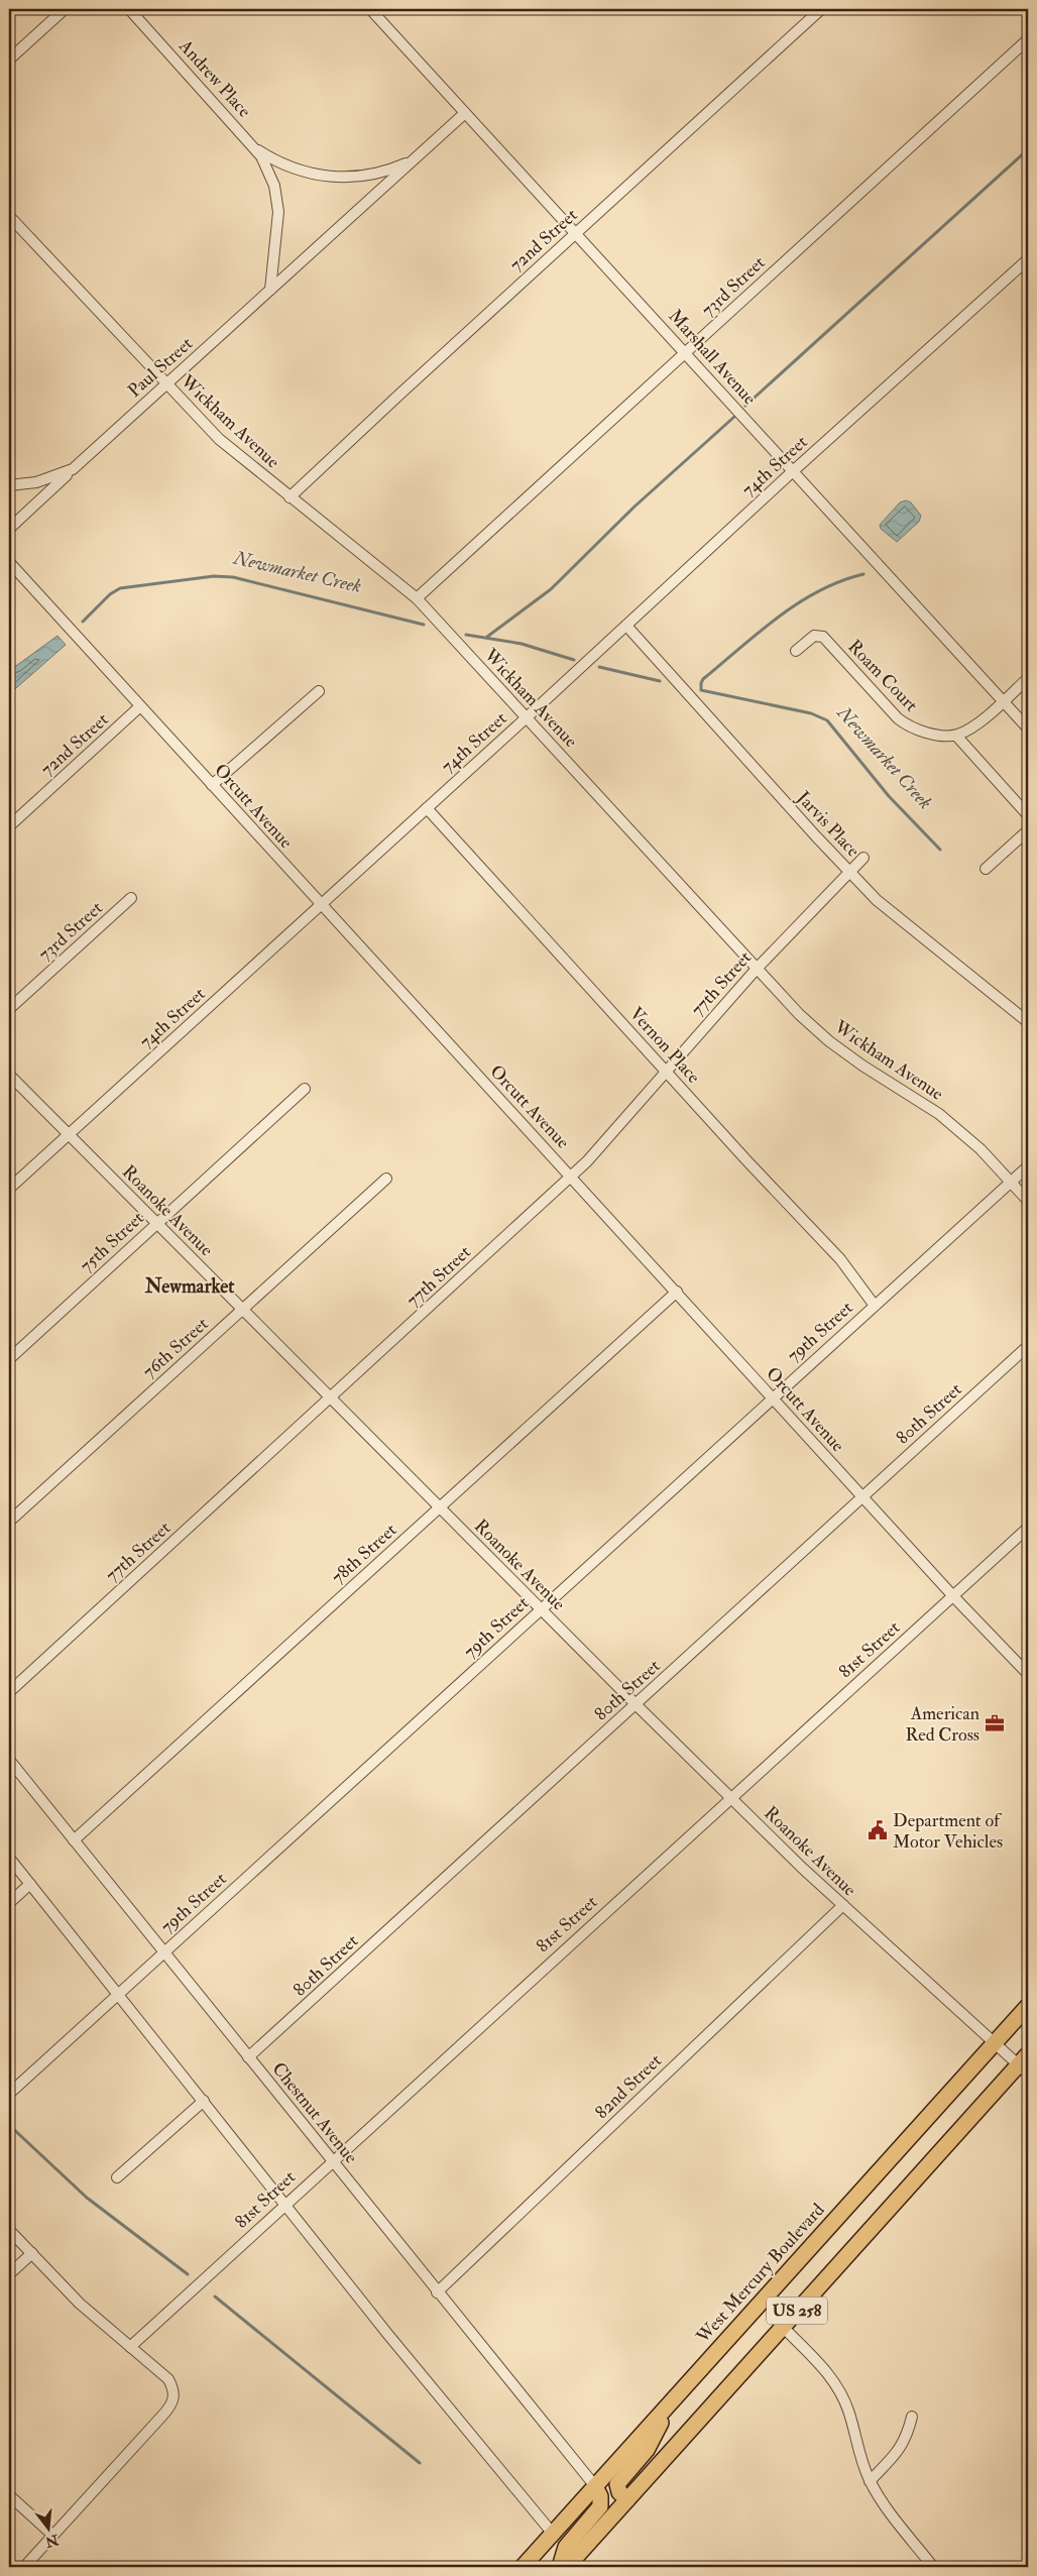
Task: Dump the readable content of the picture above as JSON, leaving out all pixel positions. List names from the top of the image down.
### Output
{
  "streets": {
    "highway": ["West Mercury Boulevard", "US 258"],
    "street": [
      "Andrew Place",
      "72nd Street",
      "73rd Street",
      "Marshall Avenue",
      "Paul Street",
      "Wickham Avenue",
      "74th Street",
      "Roam Court",
      "Orcutt Avenue",
      "Jarvis Place",
      "77th Street",
      "Vernon Place",
      "Roanoke Avenue",
      "75th Street",
      "79th Street",
      "76th Street",
      "80th Street",
      "78th Street",
      "81st Street",
      "82nd Street",
      "Chestnut Avenue"
    ]
  },
  "crossings": [
    ["Andrew Place", "Paul Street"],
    ["72nd Street", "Marshall Avenue"],
    ["72nd Street", "Wickham Avenue"],
    ["72nd Street", "Orcutt Avenue"],
    ["73rd Street", "Marshall Avenue"],
    ["73rd Street", "Wickham Avenue"],
    ["Marshall Avenue", "Paul Street"],
    ["Marshall Avenue", "74th Street"],
    ["Paul Street", "Wickham Avenue"],
    ["Wickham Avenue", "74th Street"],
    ["Wickham Avenue", "77th Street"],
    ["Wickham Avenue", "79th Street"],
    ["74th Street", "Orcutt Avenue"],
    ["74th Street", "Jarvis Place"],
    ["74th Street", "Vernon Place"],
    ["74th Street", "Roanoke Avenue"],
    ["Orcutt Avenue", "77th Street"],
    ["Orcutt Avenue", "79th Street"],
    ["Orcutt Avenue", "80th Street"],
    ["Orcutt Avenue", "78th Street"],
    ["Orcutt Avenue", "81st Street"],
    ["Jarvis Place", "77th Street"],
    ["77th Street", "Vernon Place"],
    ["77th Street", "Roanoke Avenue"],
    ["Vernon Place", "79th Street"],
    ["Roanoke Avenue", "75th Street"],
    ["Roanoke Avenue", "79th Street"],
    ["Roanoke Avenue", "76th Street"],
    ["Roanoke Avenue", "80th Street"],
    ["Roanoke Avenue", "78th Street"],
    ["Roanoke Avenue", "81st Street"],
    ["Roanoke Avenue", "82nd Street"],
    ["Roanoke Avenue", "West Mercury Boulevard"],
    ["Roanoke Avenue", "US 258"],
    ["79th Street", "Chestnut Avenue"],
    ["80th Street", "Chestnut Avenue"],
    ["78th Street", "Chestnut Avenue"],
    ["81st Street", "Chestnut Avenue"],
    ["82nd Street", "Chestnut Avenue"],
    ["Chestnut Avenue", "West Mercury Boulevard"]
  ],
  "districts": ["Newmarket"],
  "water": ["Newmarket Creek"],
  "places": {
    "office": ["American Red Cross"],
    "public building": ["Department of Motor Vehicles"]
  },
  "north": "bottom"
}
